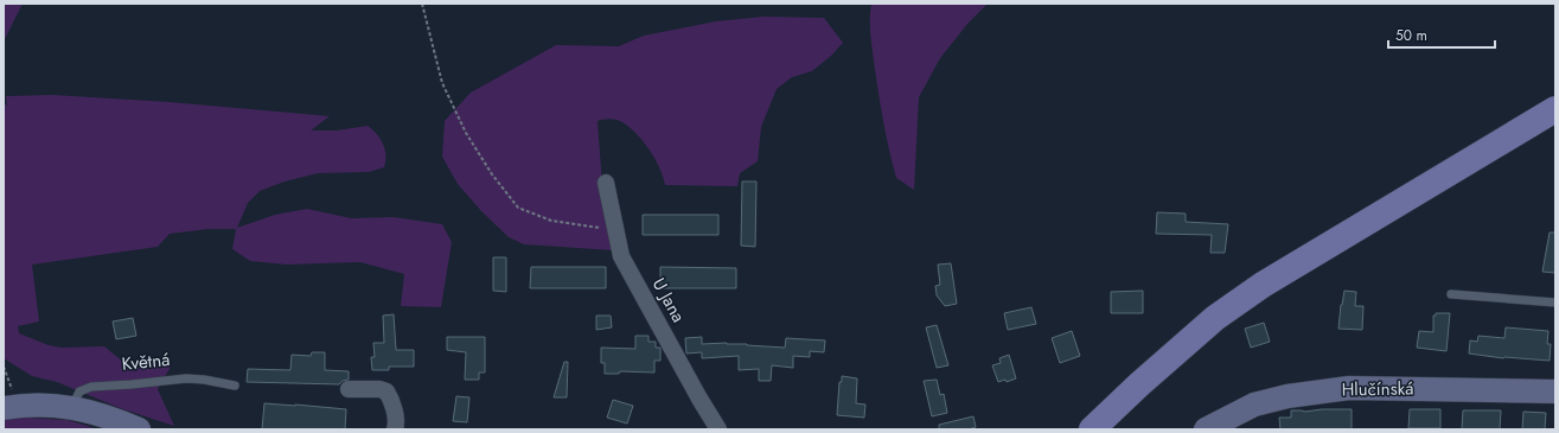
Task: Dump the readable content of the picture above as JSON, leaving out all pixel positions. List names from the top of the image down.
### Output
{
  "streets": {
    "street": ["U Jana", "Hlučínská"],
    "lane": ["Květná"]
  },
  "scale_bar": "50 m"
}
